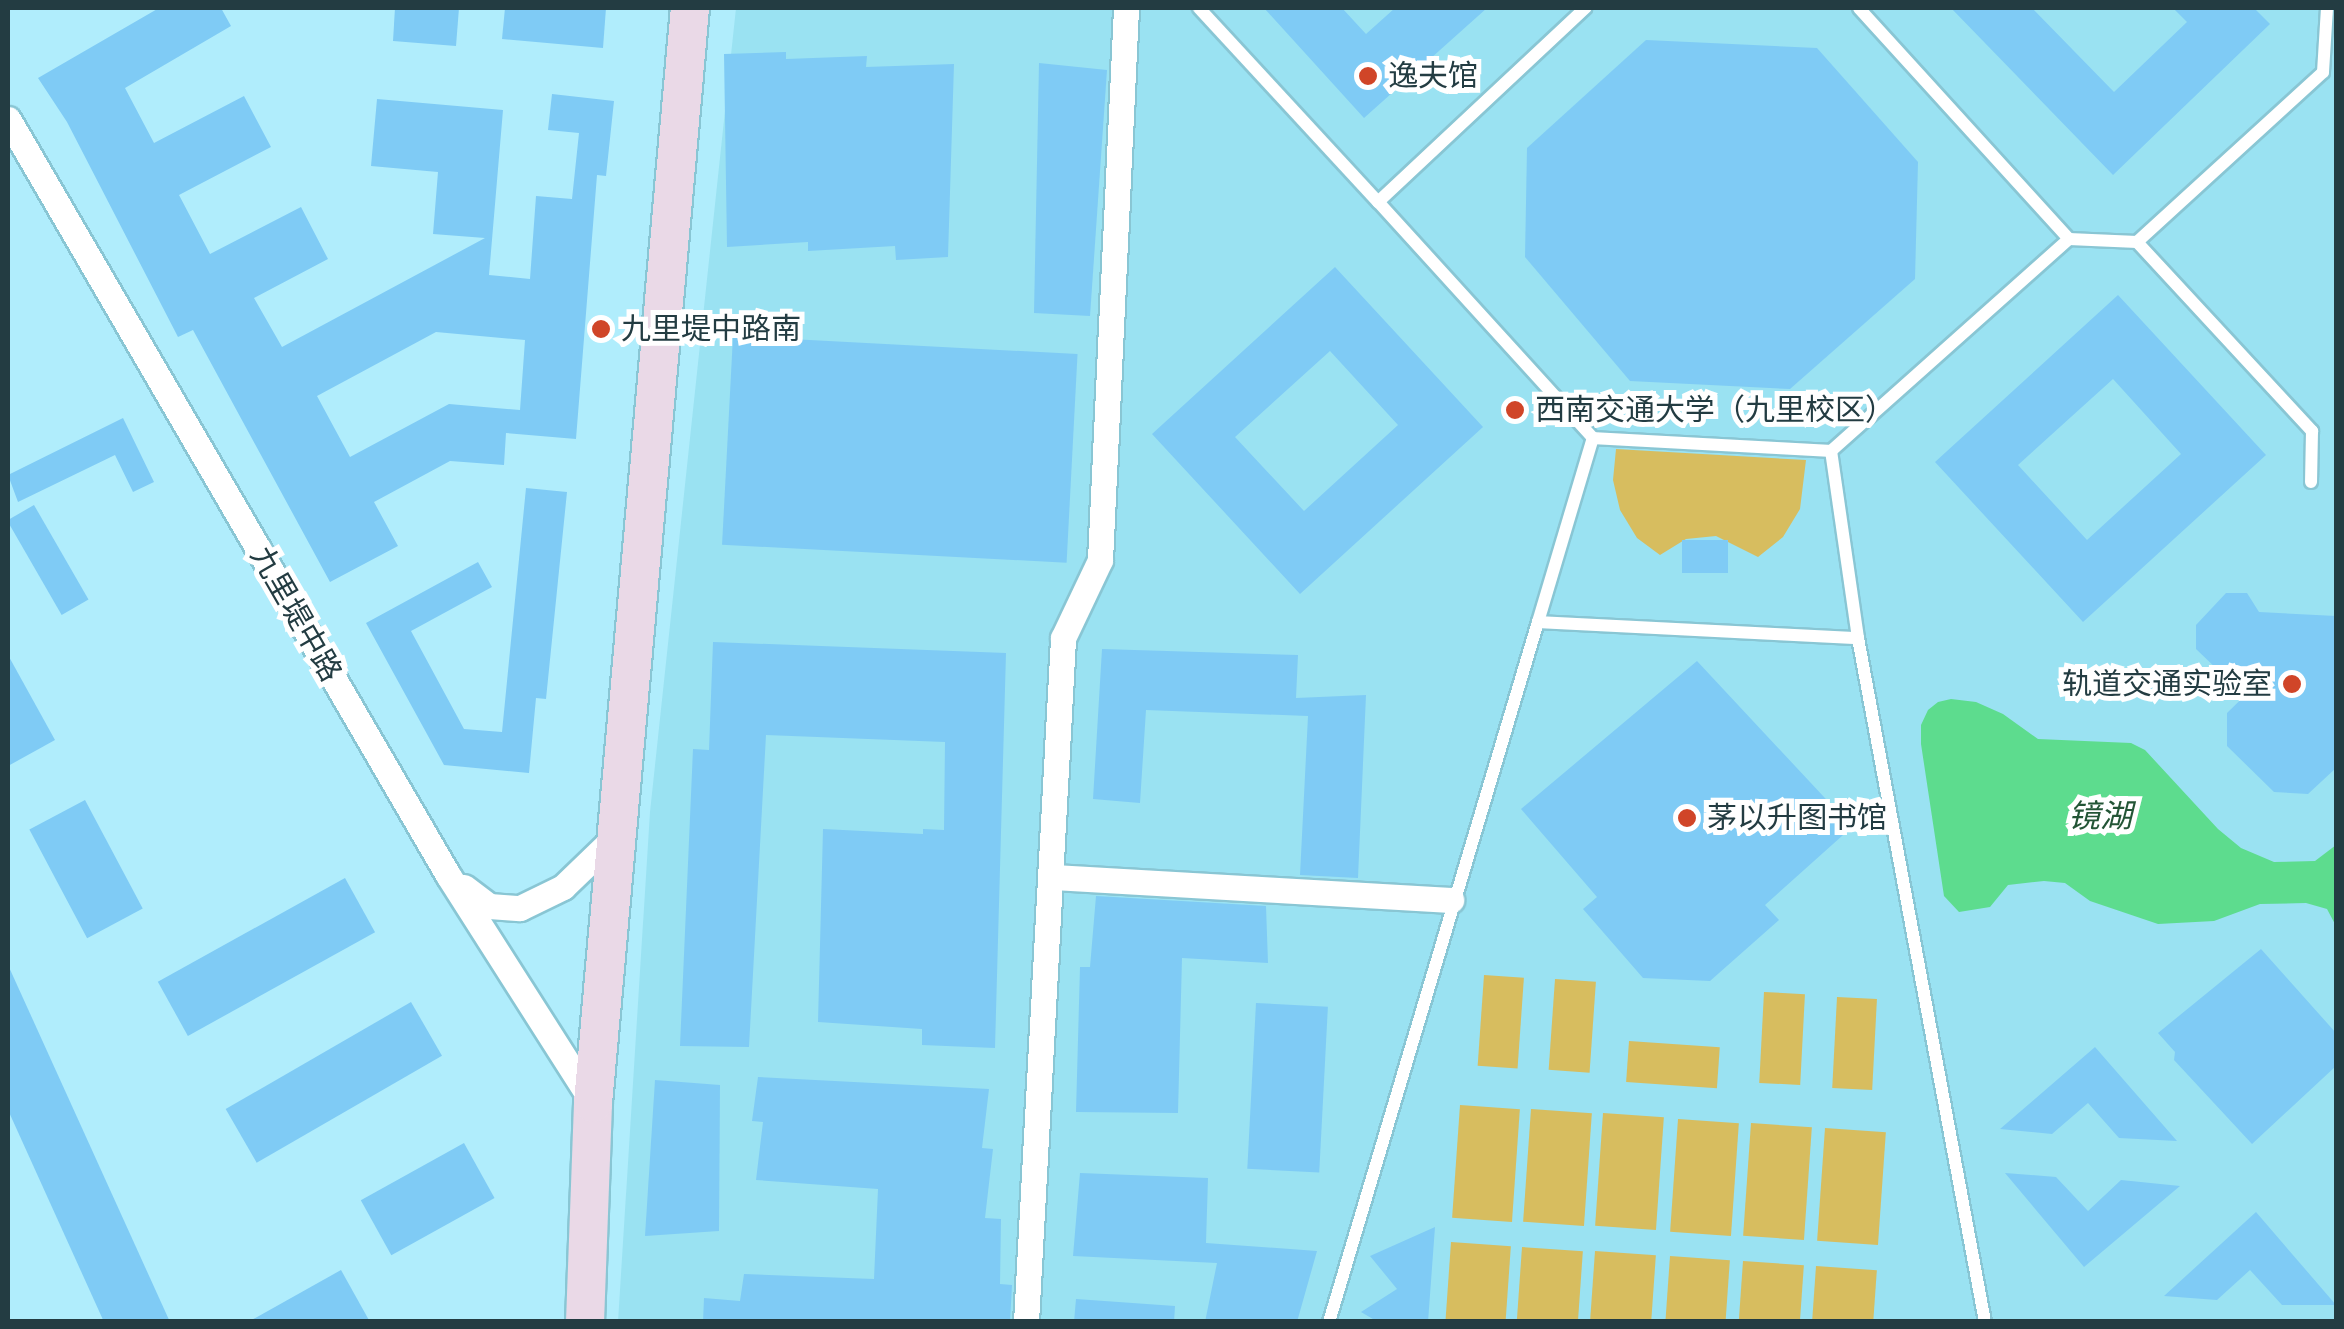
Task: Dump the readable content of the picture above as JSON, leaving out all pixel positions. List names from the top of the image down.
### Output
{
  "streets": {
    "street": ["九里堤中路"]
  },
  "water": ["镜湖"],
  "places": [
    "逸夫馆",
    "九里堤中路南",
    "西南交通大学（九里校区）",
    "轨道交通实验室",
    "茅以升图书馆"
  ]
}
